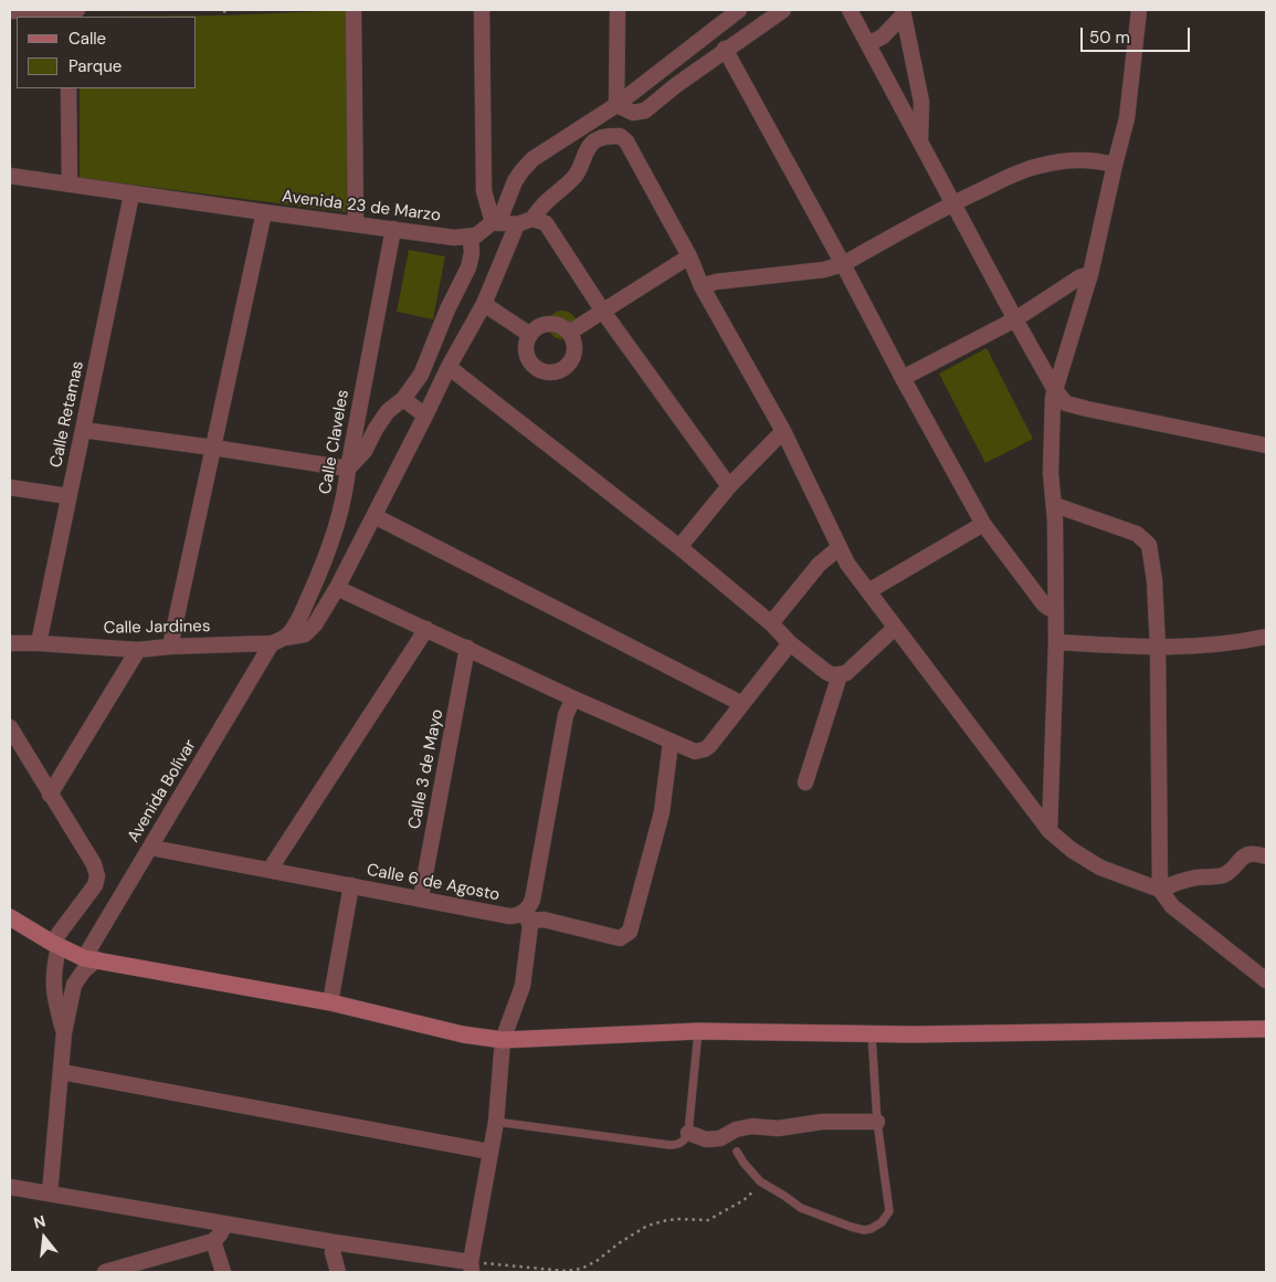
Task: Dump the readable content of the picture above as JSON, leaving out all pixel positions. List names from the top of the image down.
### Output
{
  "streets": {
    "street": [
      "Avenida 23 de Marzo",
      "Calle Retamas",
      "Calle Claveles",
      "Calle Jardines",
      "Calle 3 de Mayo",
      "Avenida Bolívar",
      "Calle 6 de Agosto"
    ]
  },
  "crossings": [
    ["Avenida 23 de Marzo", "Calle Retamas"],
    ["Avenida 23 de Marzo", "Calle Claveles"],
    ["Calle Retamas", "Calle Jardines"],
    ["Calle Claveles", "Calle Jardines"],
    ["Calle Claveles", "Avenida Bolívar"],
    ["Calle Jardines", "Avenida Bolívar"],
    ["Calle 3 de Mayo", "Calle 6 de Agosto"],
    ["Avenida Bolívar", "Calle 6 de Agosto"]
  ],
  "legend": ["Calle", "Parque"],
  "scale_bar": "50 m",
  "north": "top"
}
